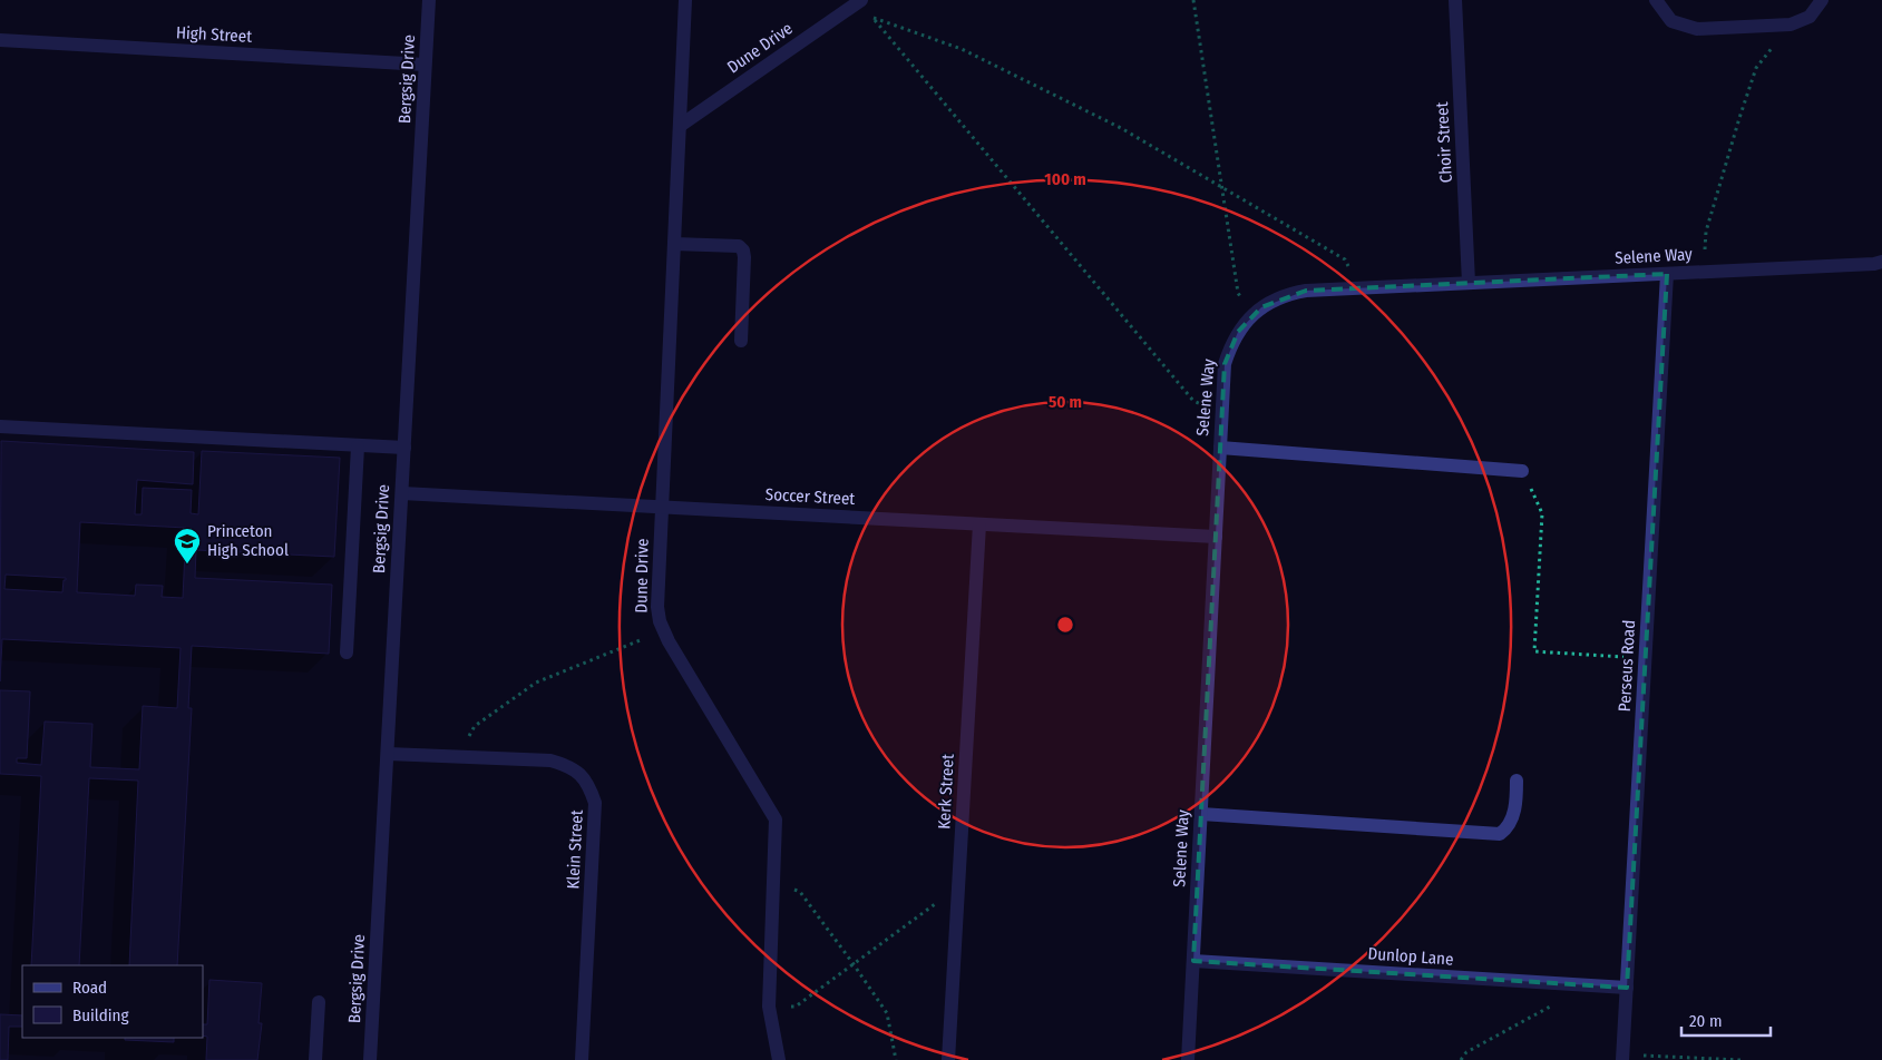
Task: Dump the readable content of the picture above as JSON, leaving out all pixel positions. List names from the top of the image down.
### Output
{
  "streets": {
    "street": [
      "High Street",
      "Dune Drive",
      "Bergsig Drive",
      "Choir Street",
      "Selene Way",
      "Soccer Street",
      "Perseus Road",
      "Kerk Street",
      "Klein Street",
      "Dunlop Lane"
    ]
  },
  "crossings": [
    ["High Street", "Bergsig Drive"],
    ["Dune Drive", "Soccer Street"],
    ["Bergsig Drive", "Soccer Street"],
    ["Bergsig Drive", "Klein Street"],
    ["Choir Street", "Selene Way"],
    ["Selene Way", "Soccer Street"],
    ["Selene Way", "Perseus Road"],
    ["Selene Way", "Dunlop Lane"],
    ["Soccer Street", "Kerk Street"],
    ["Perseus Road", "Dunlop Lane"]
  ],
  "places": {
    "school or university": ["Princeton High School"]
  },
  "legend": ["Road", "Building"],
  "scale_bar": "20 m",
  "rings": ["100 m", "50 m"]
}
